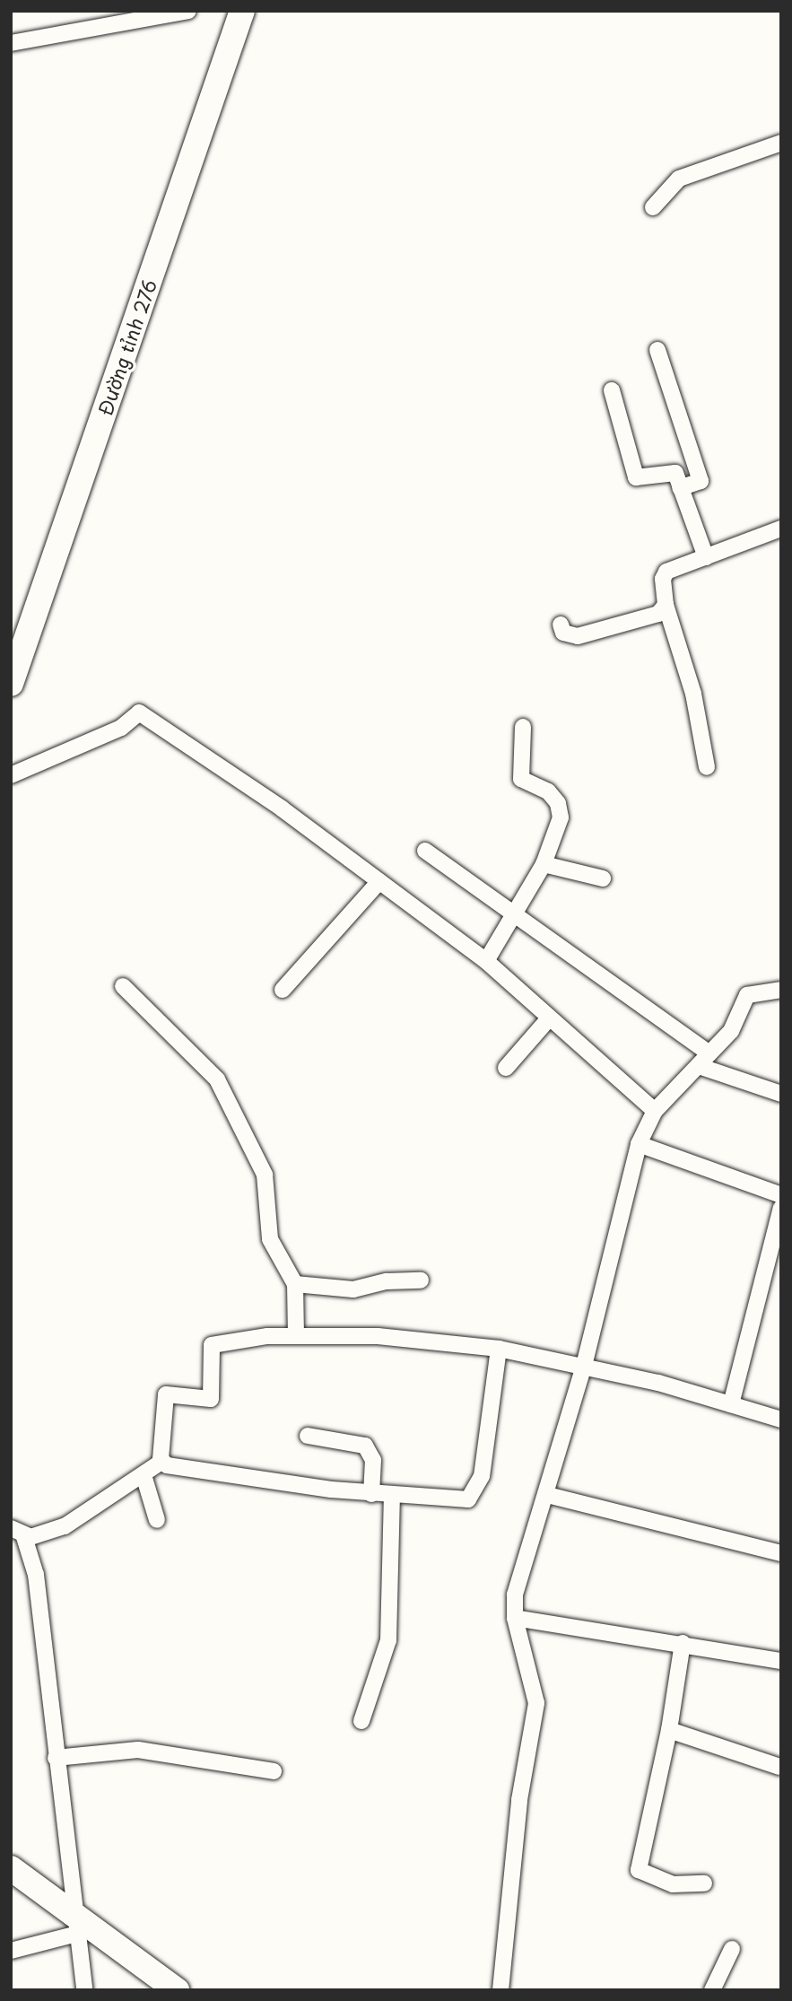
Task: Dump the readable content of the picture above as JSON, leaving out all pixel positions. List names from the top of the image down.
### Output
{
  "streets": {
    "main road": ["Đường tỉnh 276"]
  }
}
